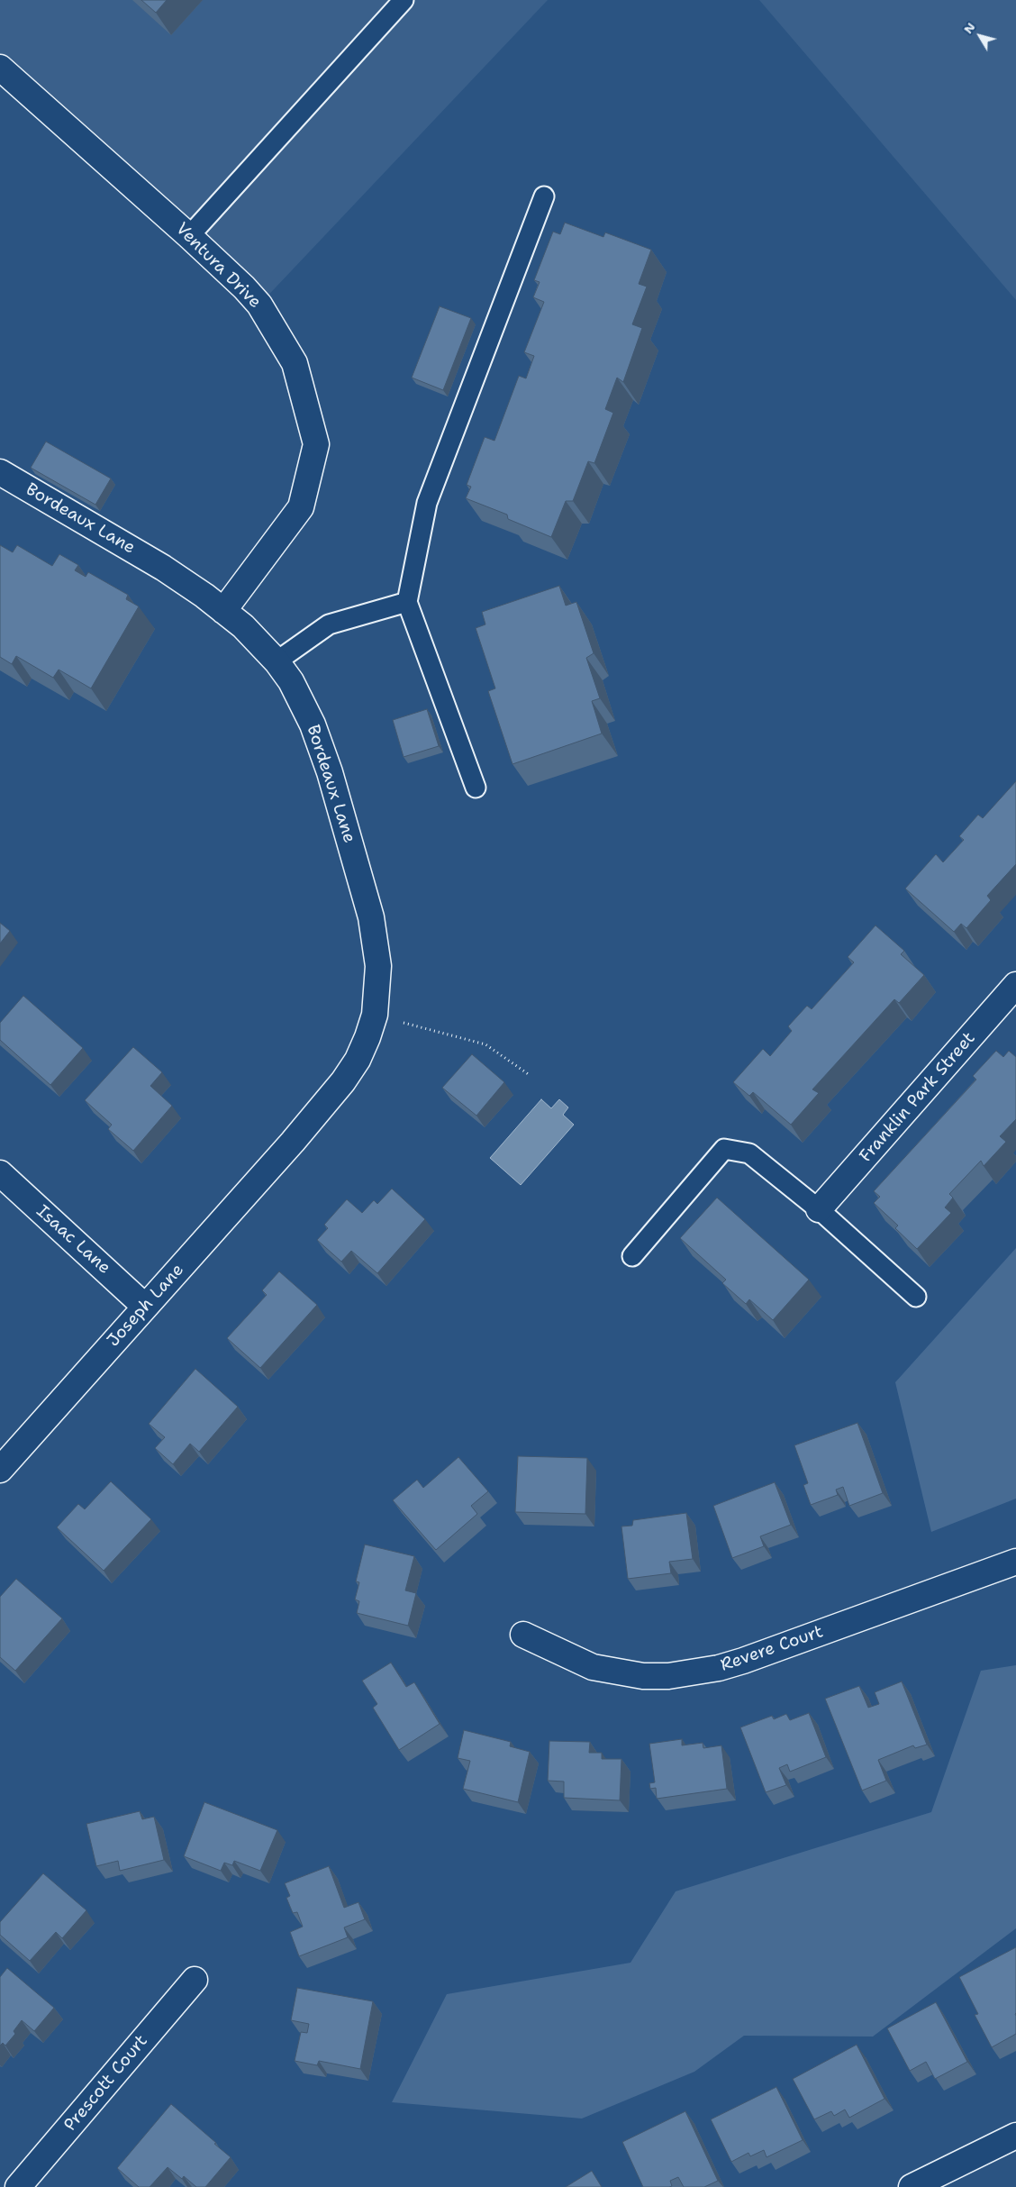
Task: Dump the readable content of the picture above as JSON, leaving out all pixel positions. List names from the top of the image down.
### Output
{
  "streets": {
    "street": [
      "Ventura Drive",
      "Bordeaux Lane",
      "Franklin Park Street",
      "Isaac Lane",
      "Joseph Lane",
      "Revere Court",
      "Prescott Court"
    ]
  },
  "crossings": [
    ["Ventura Drive", "Bordeaux Lane"],
    ["Bordeaux Lane", "Joseph Lane"],
    ["Isaac Lane", "Joseph Lane"]
  ],
  "north": "top left"
}
